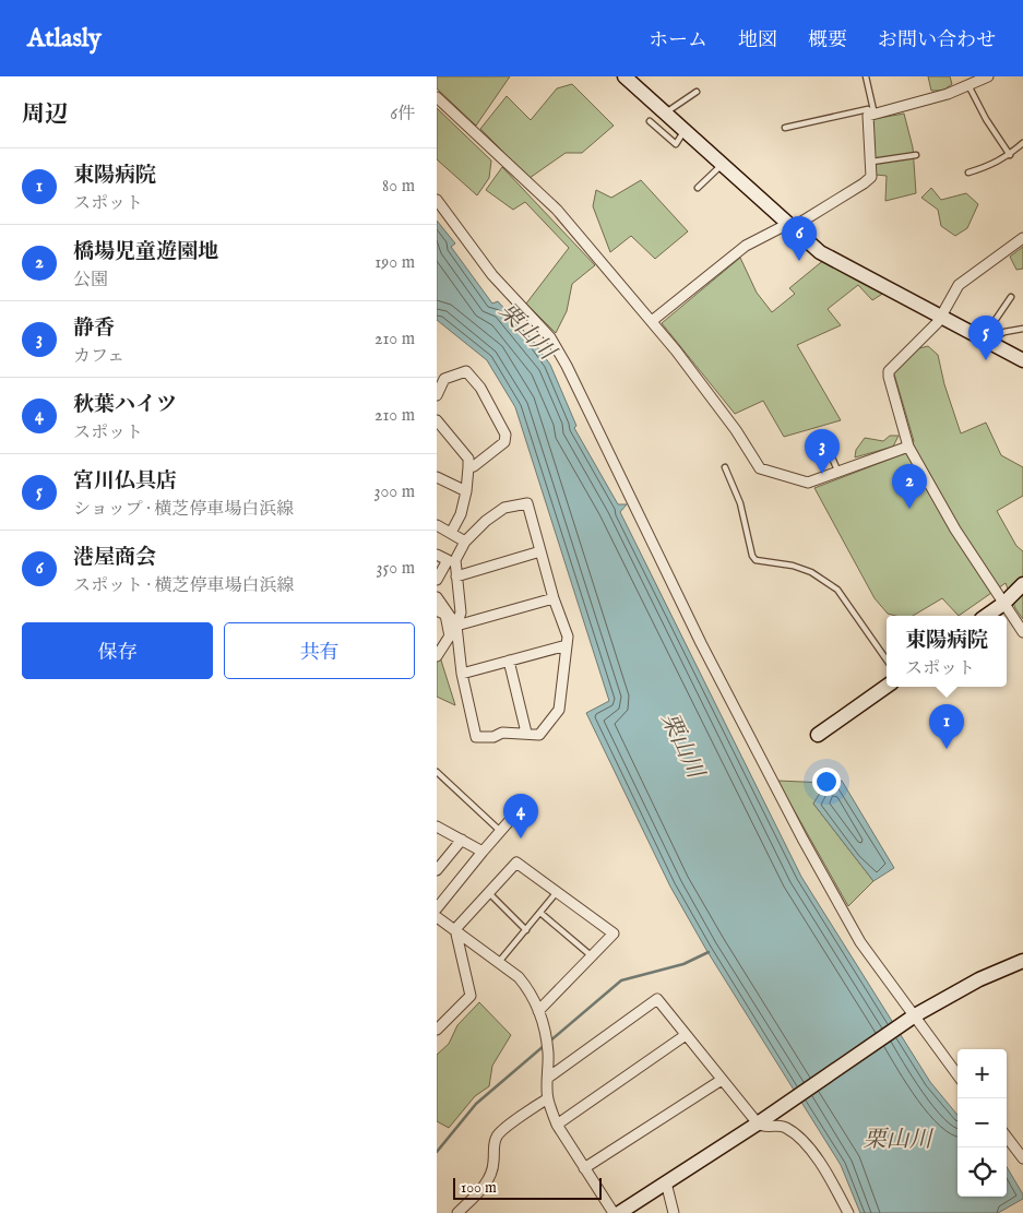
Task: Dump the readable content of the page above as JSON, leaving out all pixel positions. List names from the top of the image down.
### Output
{
  "water": ["栗山川"],
  "scale_bar": "100 m",
  "page": {
    "header": "Atlasly",
    "nav": [
      "ホーム",
      "地図",
      "概要",
      "お問い合わせ"
    ],
    "heading": ["周辺", "6件"],
    "list": [
      {
        "mark": "1",
        "name": "東陽病院",
        "note": "スポット",
        "value": "80 m"
      },
      {
        "mark": "2",
        "name": "橋場児童遊園地",
        "note": "公園",
        "value": "190 m"
      },
      {
        "mark": "3",
        "name": "静香",
        "note": "カフェ",
        "value": "210 m"
      },
      {
        "mark": "4",
        "name": "秋葉ハイツ",
        "note": "スポット",
        "value": "210 m"
      },
      {
        "mark": "5",
        "name": "宮川仏具店",
        "note": "ショップ · 横芝停車場白浜線",
        "value": "300 m"
      },
      {
        "mark": "6",
        "name": "港屋商会",
        "note": "スポット · 横芝停車場白浜線",
        "value": "350 m"
      }
    ],
    "pins": [
      "6",
      "5",
      "3",
      "2",
      "1",
      "4"
    ],
    "buttons": ["保存", "共有"],
    "popup": ["東陽病院", "スポット"],
    "map_buttons": ["+", "−"],
    "scale": "100 m"
  }
}
